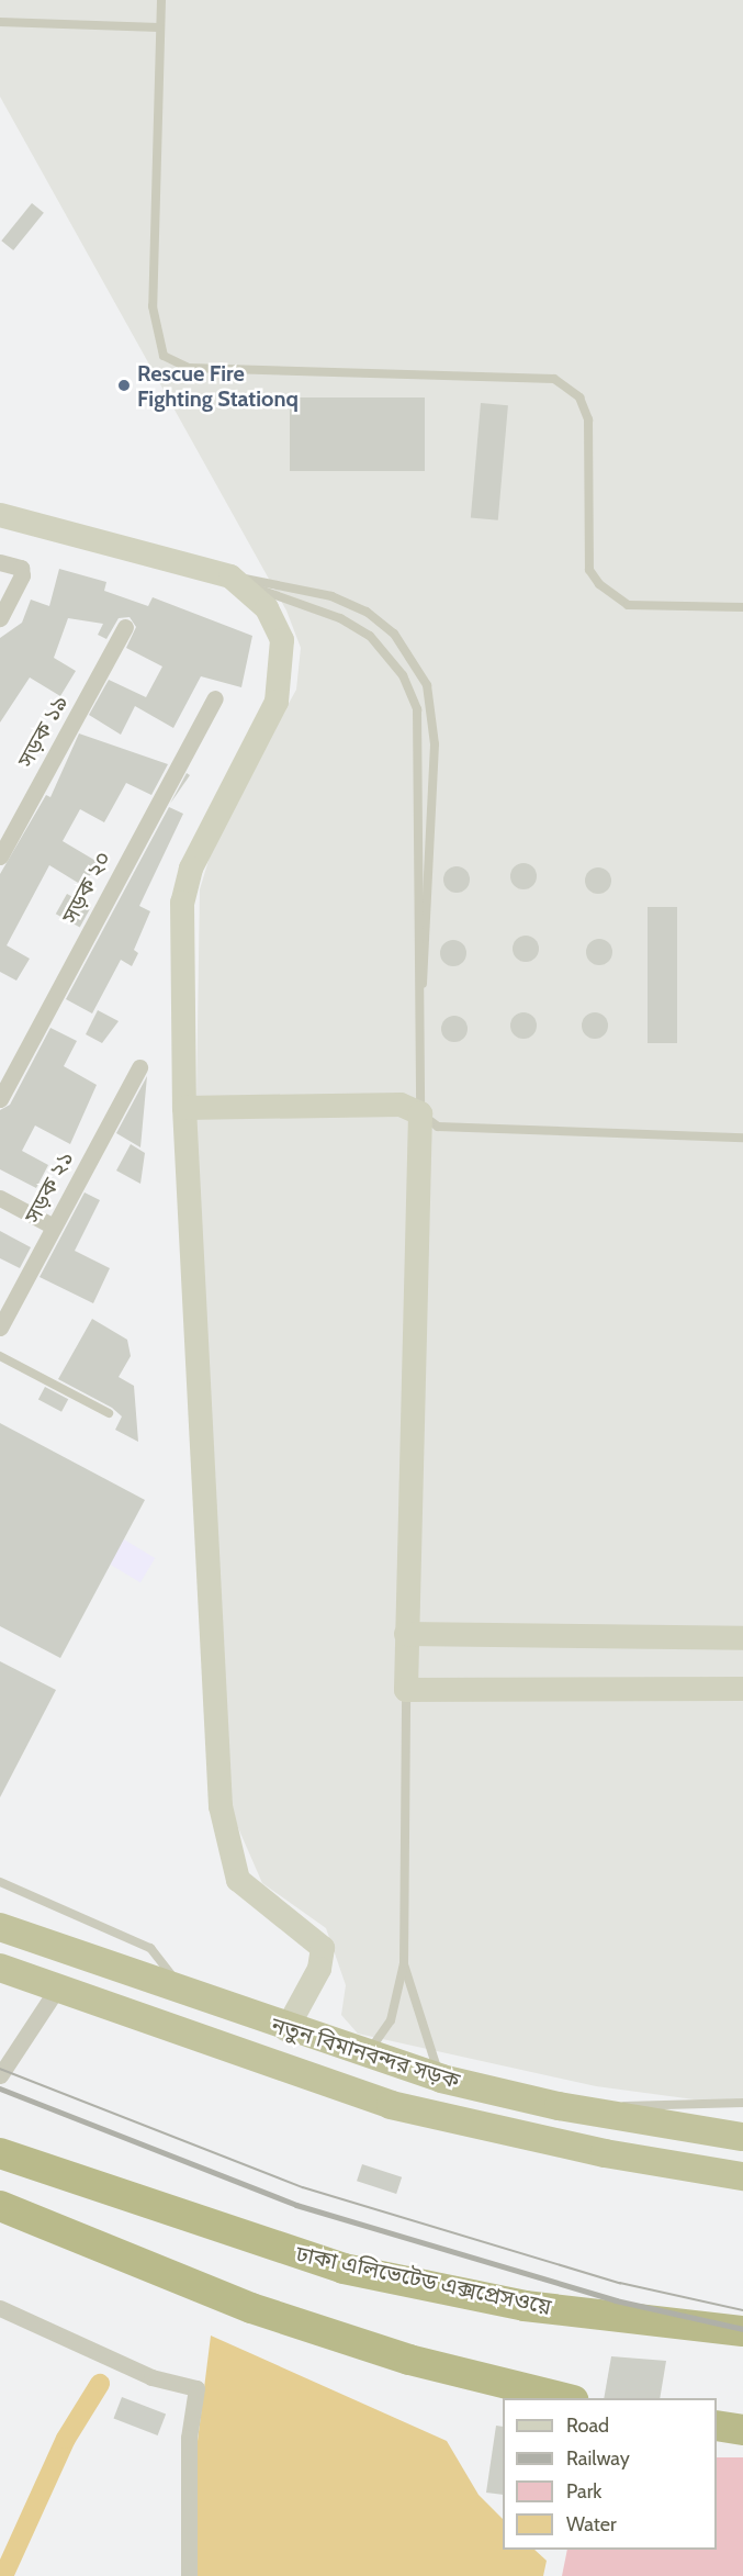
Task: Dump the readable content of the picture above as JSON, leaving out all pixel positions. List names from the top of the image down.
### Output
{
  "streets": {
    "highway": ["নতুন বিমানবন্দর সড়ক", "ঢাকা এলিভেটেড এক্সপ্রেসওয়ে"],
    "street": ["সড়ক ১৯", "সড়ক ২০", "সড়ক ২১"]
  },
  "places": ["Rescue Fire Fighting Stationq"],
  "legend": [
    "Road",
    "Railway",
    "Park",
    "Water"
  ]
}
